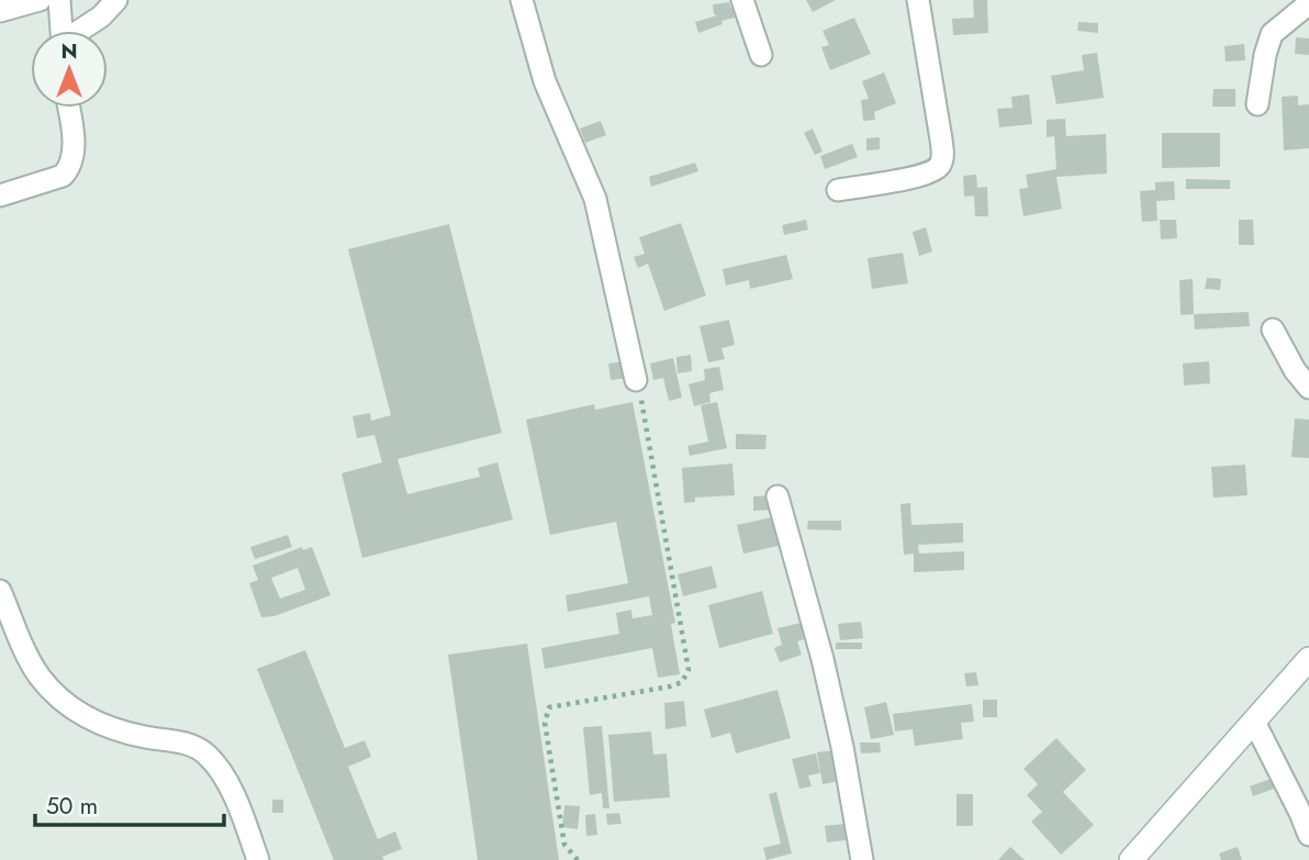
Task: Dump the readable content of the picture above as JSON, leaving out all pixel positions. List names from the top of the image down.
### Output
{
  "scale_bar": "50 m",
  "north": "top"
}
